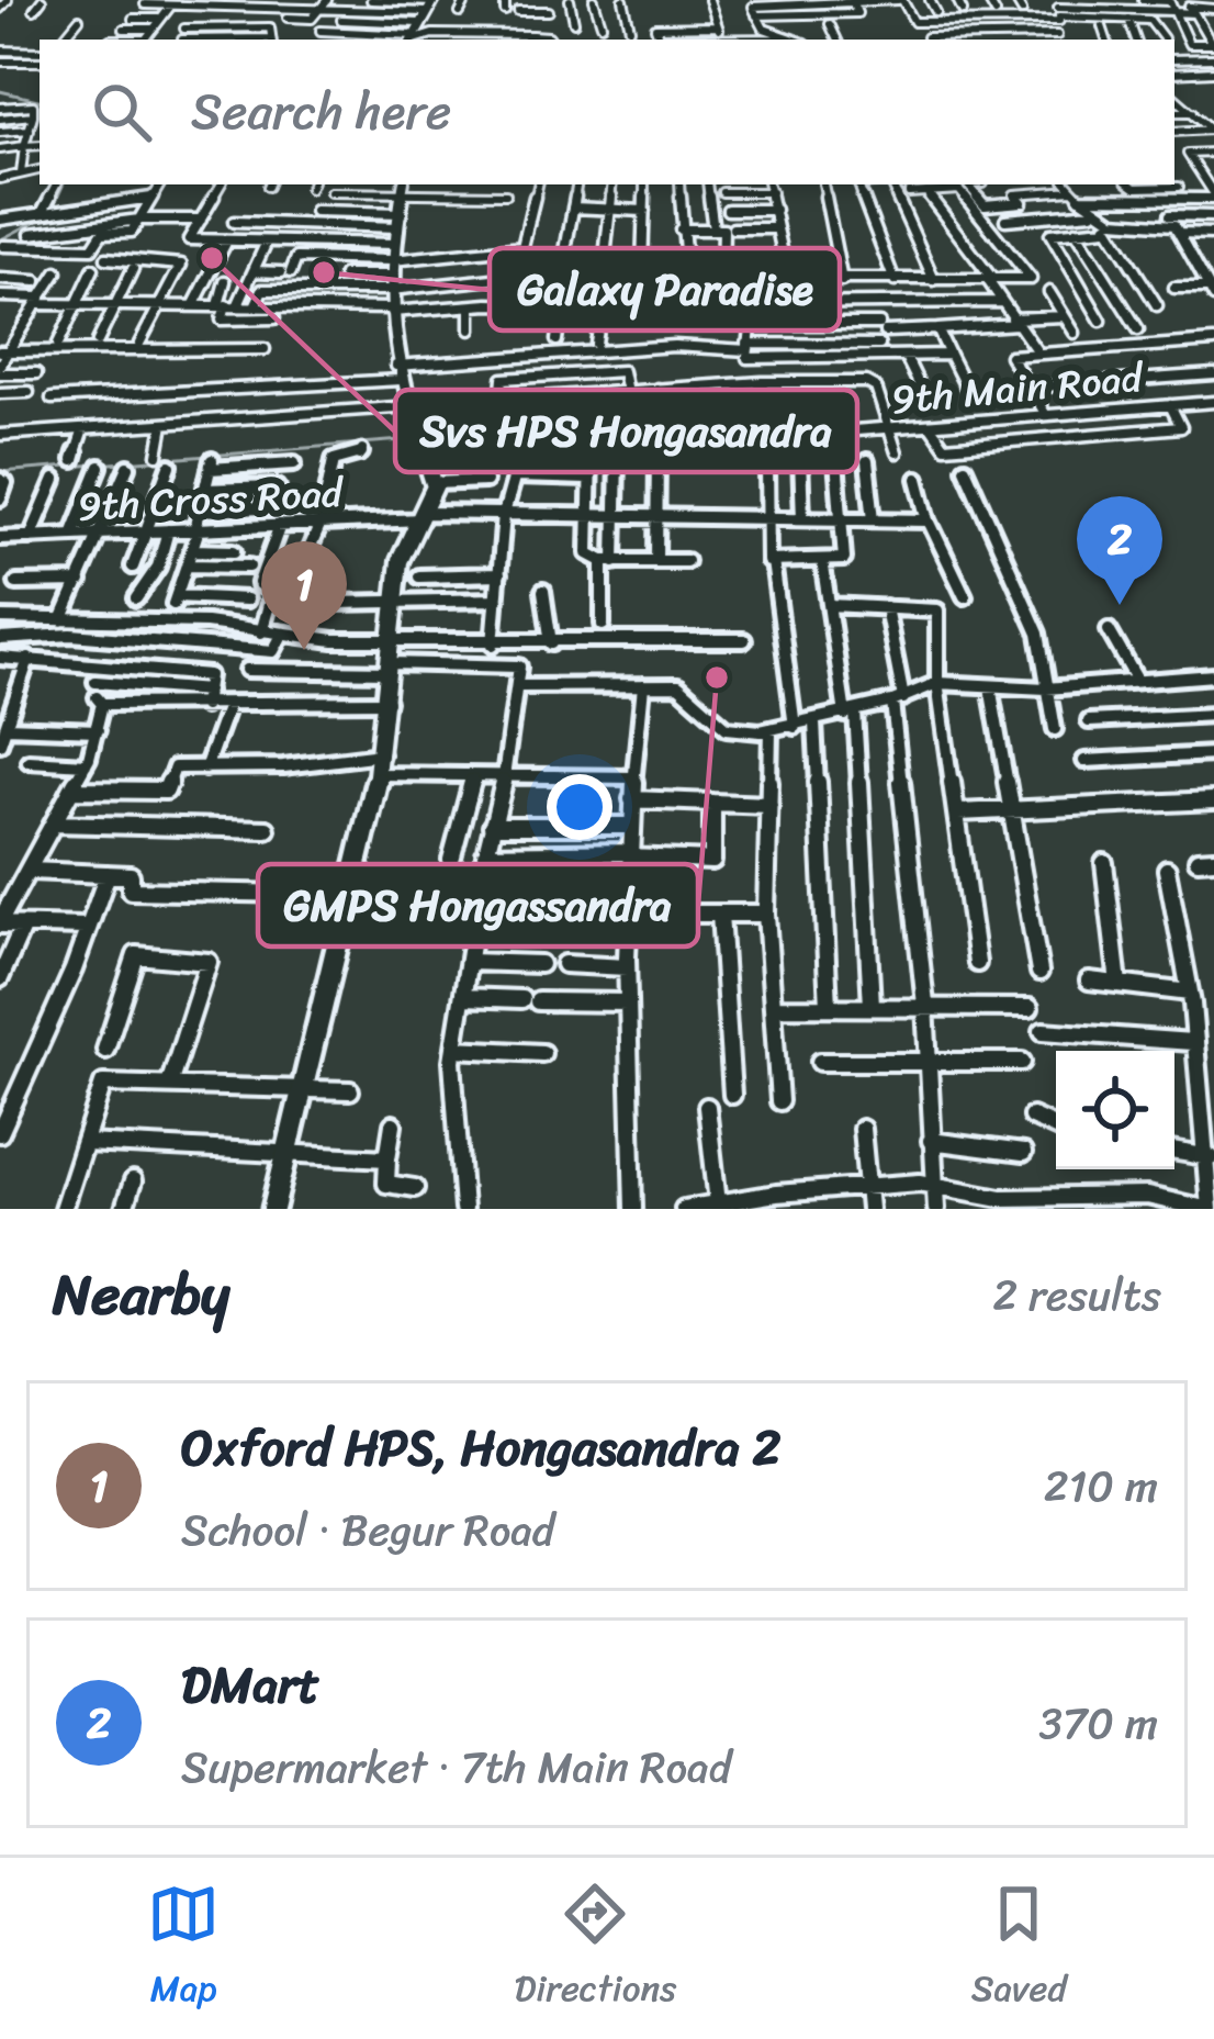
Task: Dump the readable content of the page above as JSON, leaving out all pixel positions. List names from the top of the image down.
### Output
{
  "streets": {
    "street": ["9th Main Road", "9th Cross Road"]
  },
  "places": ["Svs HPS Hongasandra", "Galaxy Paradise", "GMPS Hongassandra"],
  "page": {
    "search": "Search here",
    "pins": ["2", "1"],
    "heading": ["Nearby", "2 results"],
    "list": [
      {
        "mark": "1",
        "name": "Oxford HPS, Hongasandra 2",
        "note": "School · Begur Road",
        "value": "210 m"
      },
      {
        "mark": "2",
        "name": "DMart",
        "note": "Supermarket · 7th Main Road",
        "value": "370 m"
      }
    ],
    "nav": ["Map", "Directions", "Saved"]
  }
}
